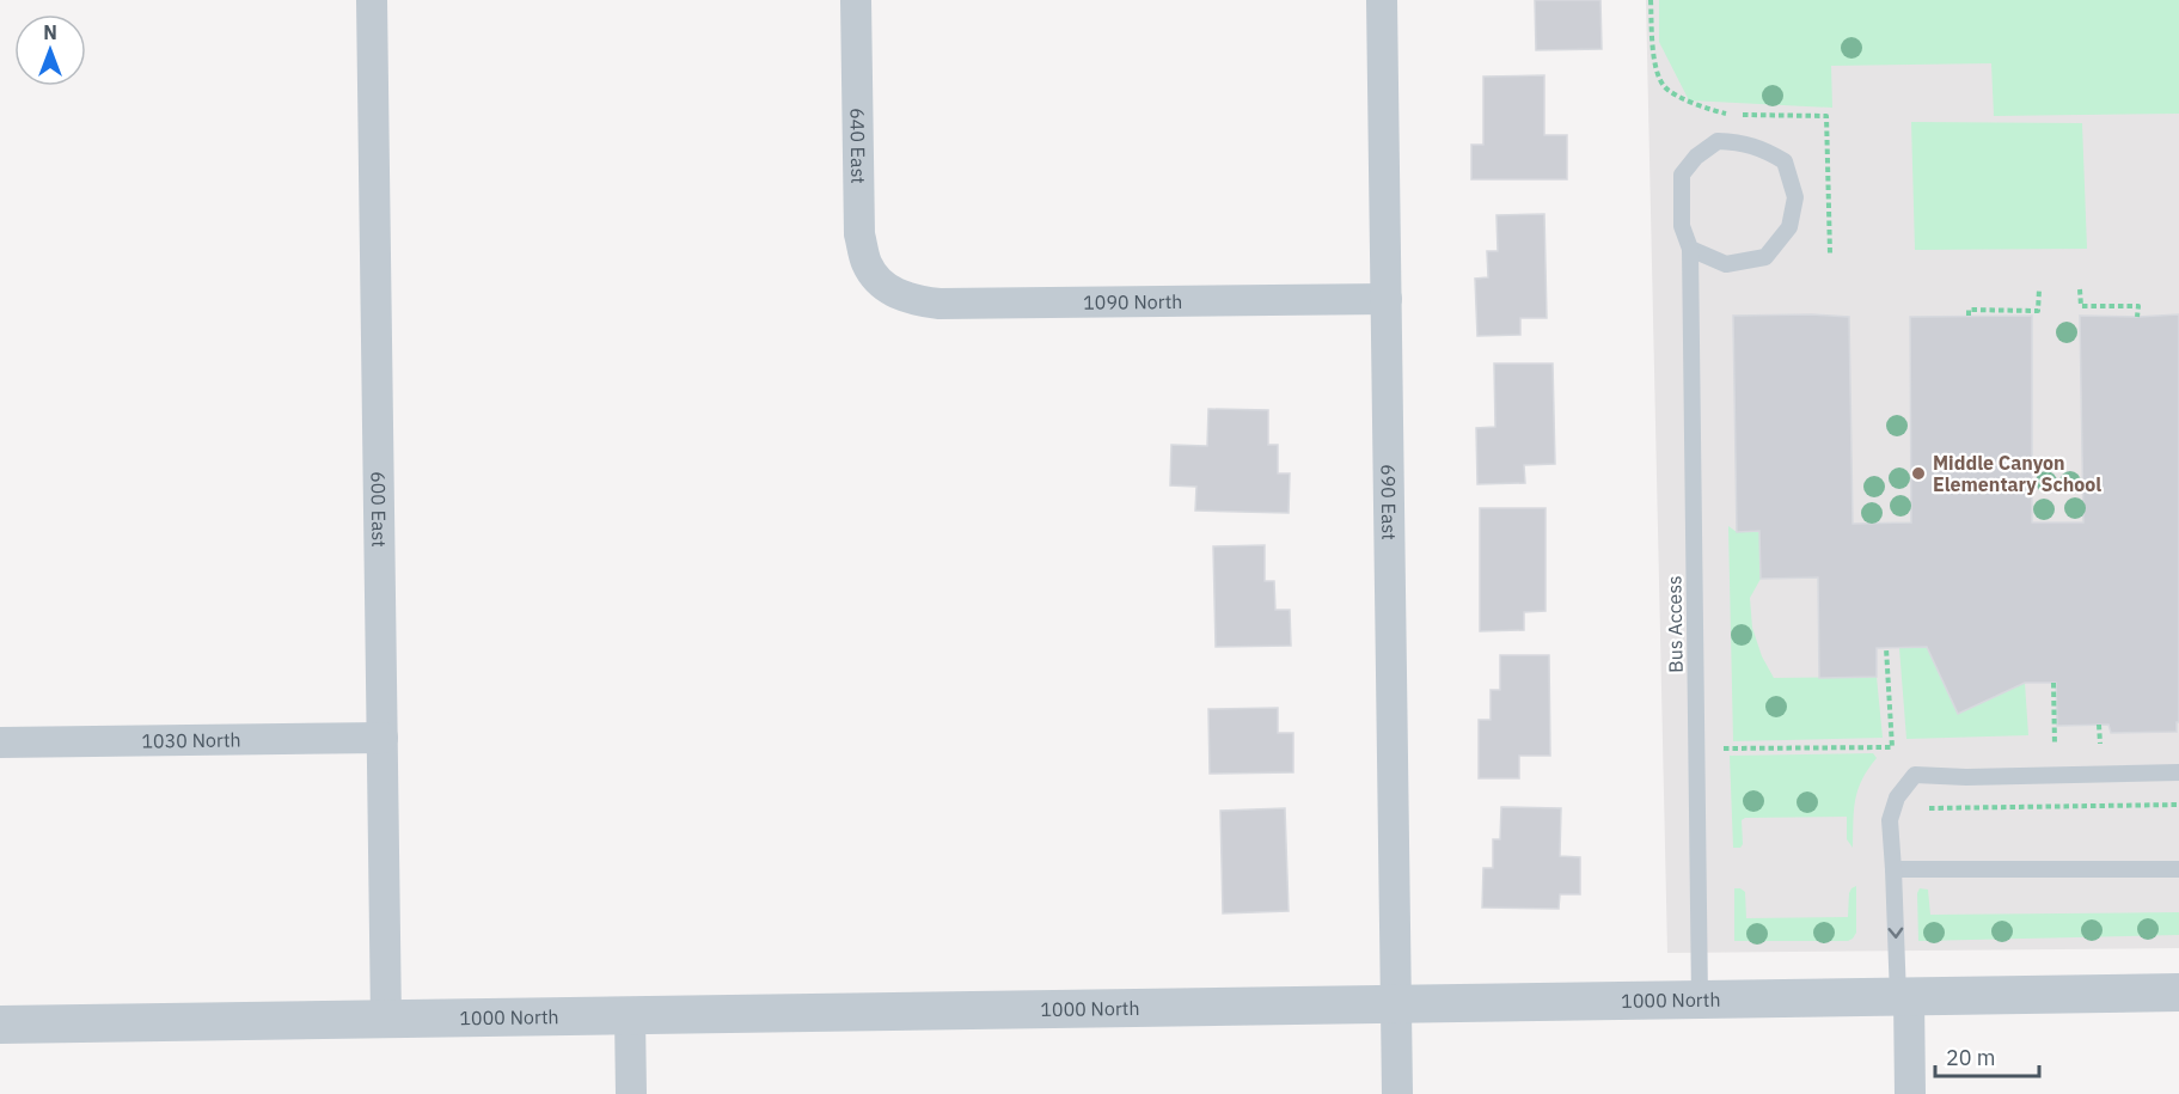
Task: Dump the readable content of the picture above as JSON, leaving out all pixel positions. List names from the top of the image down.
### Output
{
  "streets": {
    "street": [
      "640 East",
      "1090 North",
      "690 East",
      "600 East",
      "1030 North",
      "1000 North"
    ],
    "lane": ["Bus Access"]
  },
  "crossings": [
    ["640 East", "1090 North"],
    ["1090 North", "690 East"],
    ["690 East", "1000 North"],
    ["600 East", "1030 North"],
    ["600 East", "1000 North"],
    ["Bus Access", "1000 North"]
  ],
  "places": ["Middle Canyon Elementary School"],
  "scale_bar": "20 m",
  "north": "top"
}
